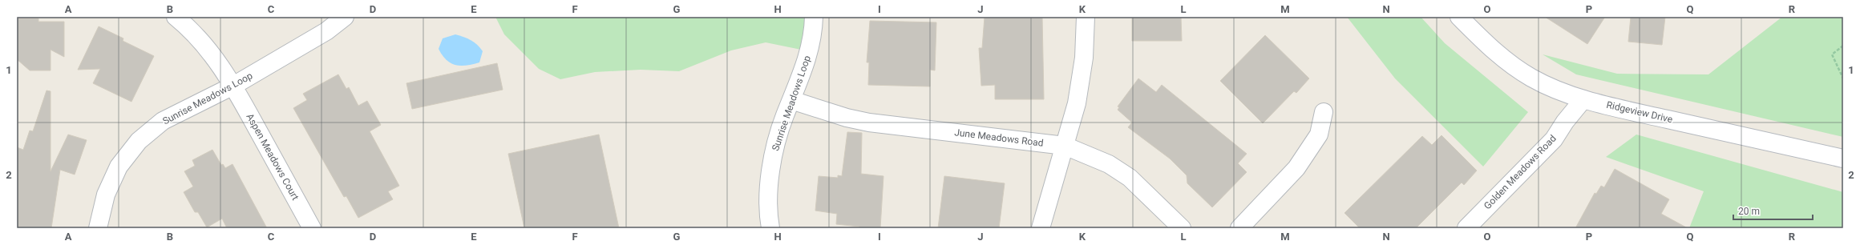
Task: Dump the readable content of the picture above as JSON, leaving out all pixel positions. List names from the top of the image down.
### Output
{
  "streets": {
    "street": [
      "Sunrise Meadows Loop",
      "Ridgeview Drive",
      "June Meadows Road",
      "Aspen Meadows Court",
      "Golden Meadows Road"
    ]
  },
  "crossings": [
    ["Sunrise Meadows Loop", "June Meadows Road"],
    ["Sunrise Meadows Loop", "Aspen Meadows Court"],
    ["Ridgeview Drive", "Golden Meadows Road"]
  ],
  "scale_bar": "20 m",
  "grid": {
    "columns": [
      "A",
      "B",
      "C",
      "D",
      "E",
      "F",
      "G",
      "H",
      "I",
      "J",
      "K",
      "L",
      "M",
      "N",
      "O",
      "P",
      "Q",
      "R"
    ],
    "rows": ["1", "2"]
  }
}
